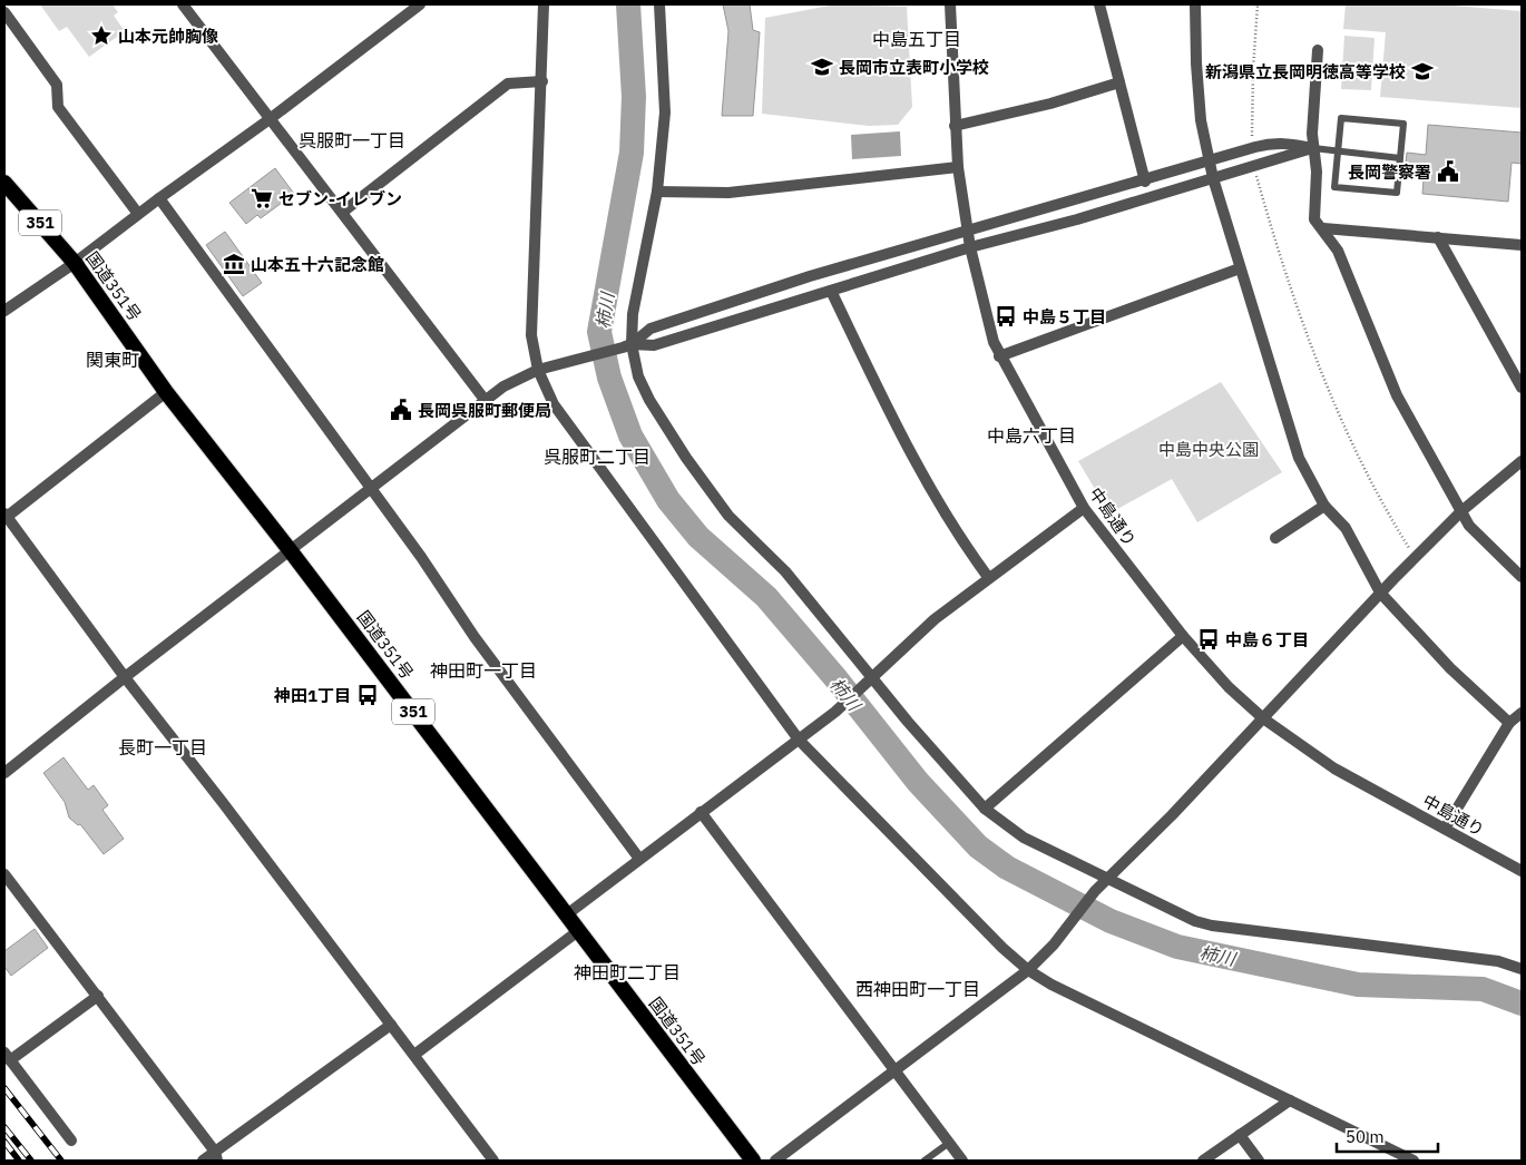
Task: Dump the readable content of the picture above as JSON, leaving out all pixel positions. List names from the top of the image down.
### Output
{
  "streets": {
    "highway": ["351", "国道351号"],
    "street": ["中島通り"]
  },
  "districts": [
    "中島五丁目",
    "呉服町一丁目",
    "関東町",
    "中島六丁目",
    "呉服町二丁目",
    "神田町一丁目",
    "長町一丁目",
    "神田町二丁目",
    "西神田町一丁目"
  ],
  "water": ["柿川"],
  "parks": ["中島中央公園"],
  "places": {
    "place": ["山本元帥胸像"],
    "school or university": ["長岡市立表町小学校", "新潟県立長岡明徳高等学校"],
    "public building": ["長岡警察署", "長岡呉服町郵便局"],
    "supermarket": ["セブン-イレブン"],
    "museum": ["山本五十六記念館"],
    "bus stop": ["中島５丁目", "中島６丁目", "神田1丁目"]
  },
  "scale_bar": "50 m"
}
